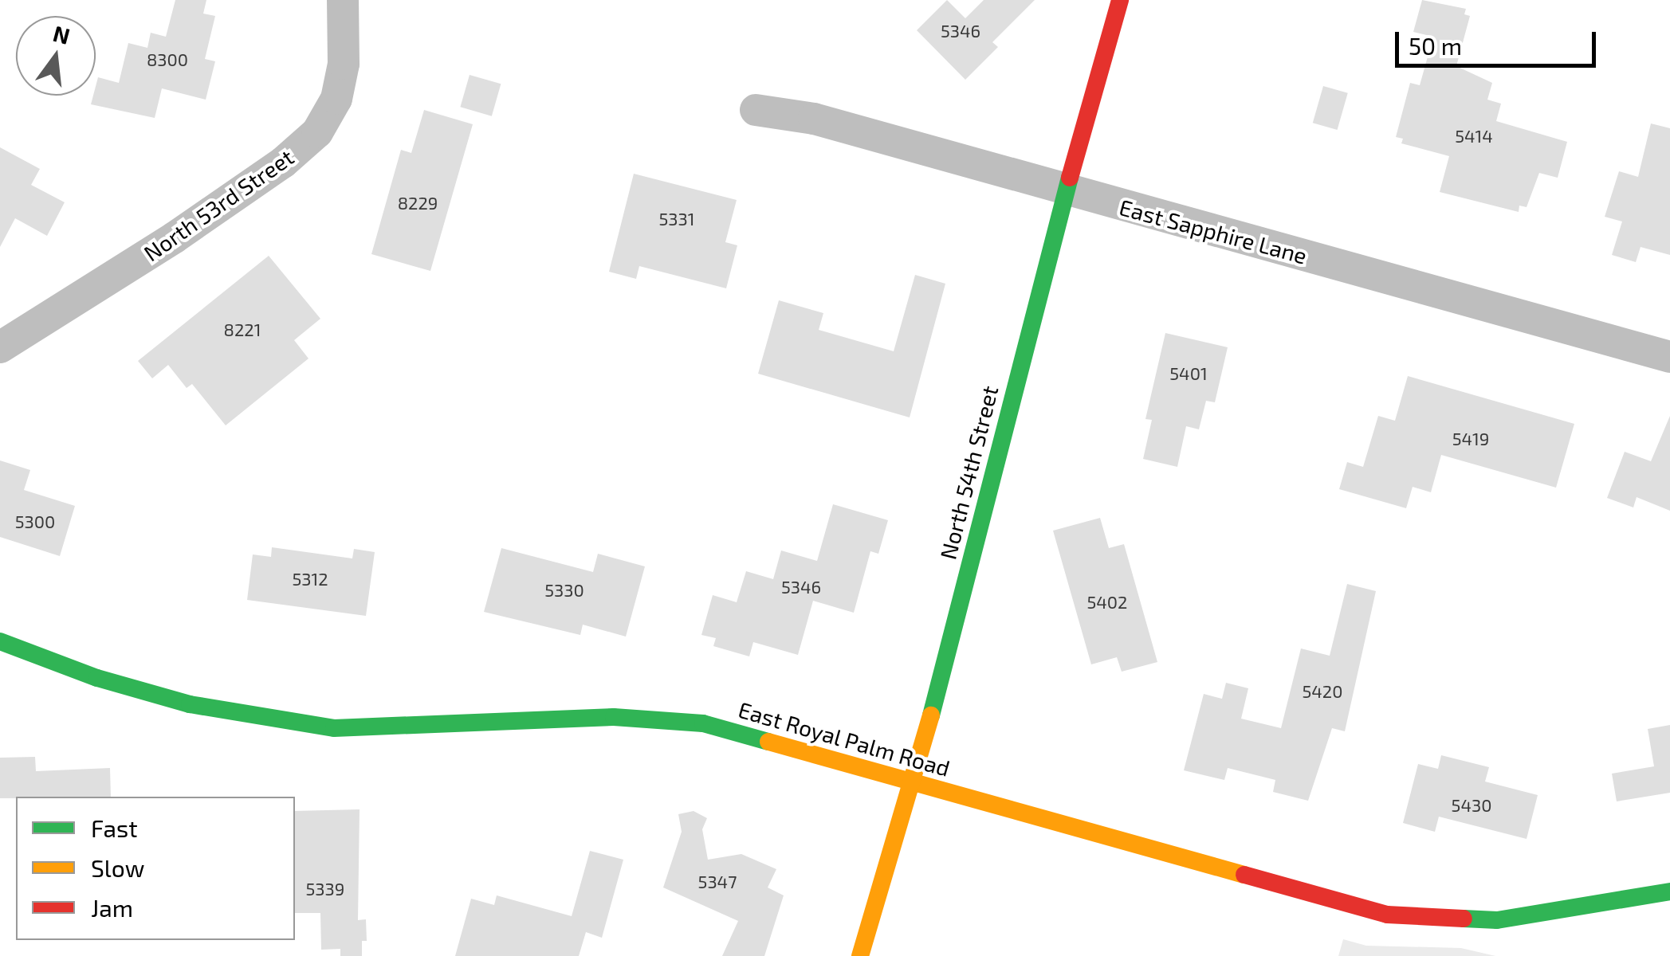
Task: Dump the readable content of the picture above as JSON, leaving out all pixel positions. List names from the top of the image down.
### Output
{
  "streets": {
    "street": [
      "North 53rd Street",
      "East Sapphire Lane",
      "North 54th Street",
      "East Royal Palm Road"
    ]
  },
  "crossings": [
    ["East Sapphire Lane", "North 54th Street"],
    ["North 54th Street", "East Royal Palm Road"]
  ],
  "house_numbers": [
    "5346",
    "8300",
    "5414",
    "8229",
    "5331",
    "8221",
    "5401",
    "5419",
    "5300",
    "5312",
    "5346",
    "5330",
    "5402",
    "5420",
    "5430",
    "5347",
    "5339"
  ],
  "legend": ["Fast", "Slow", "Jam"],
  "scale_bar": "50 m",
  "north": "top"
}
